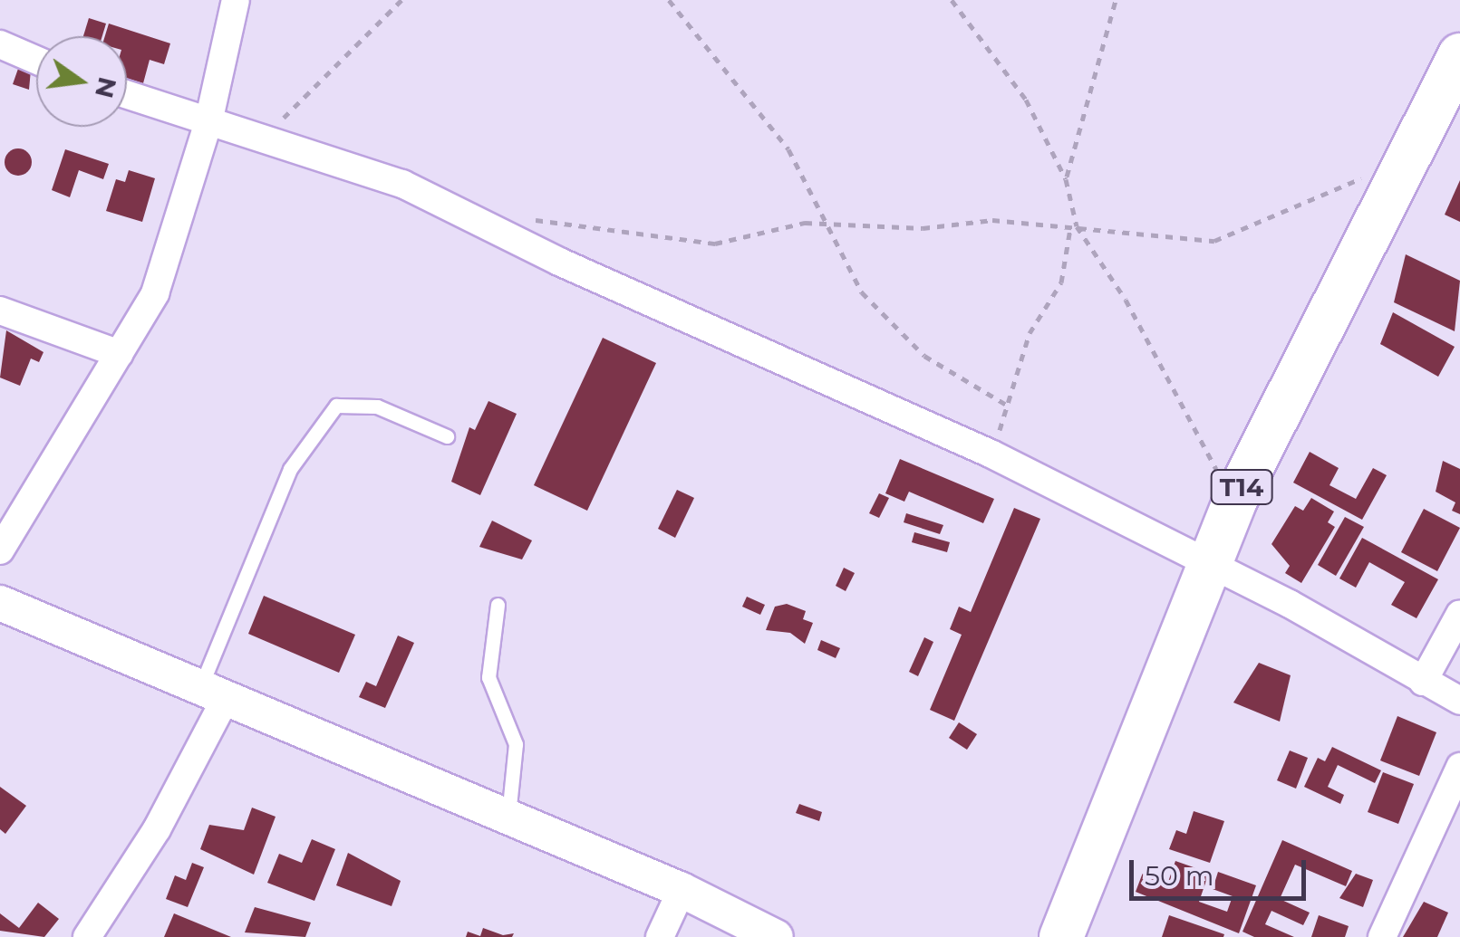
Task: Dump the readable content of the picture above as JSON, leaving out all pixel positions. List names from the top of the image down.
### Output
{
  "streets": {
    "highway": ["T14"]
  },
  "scale_bar": "50 m",
  "north": "right"
}
